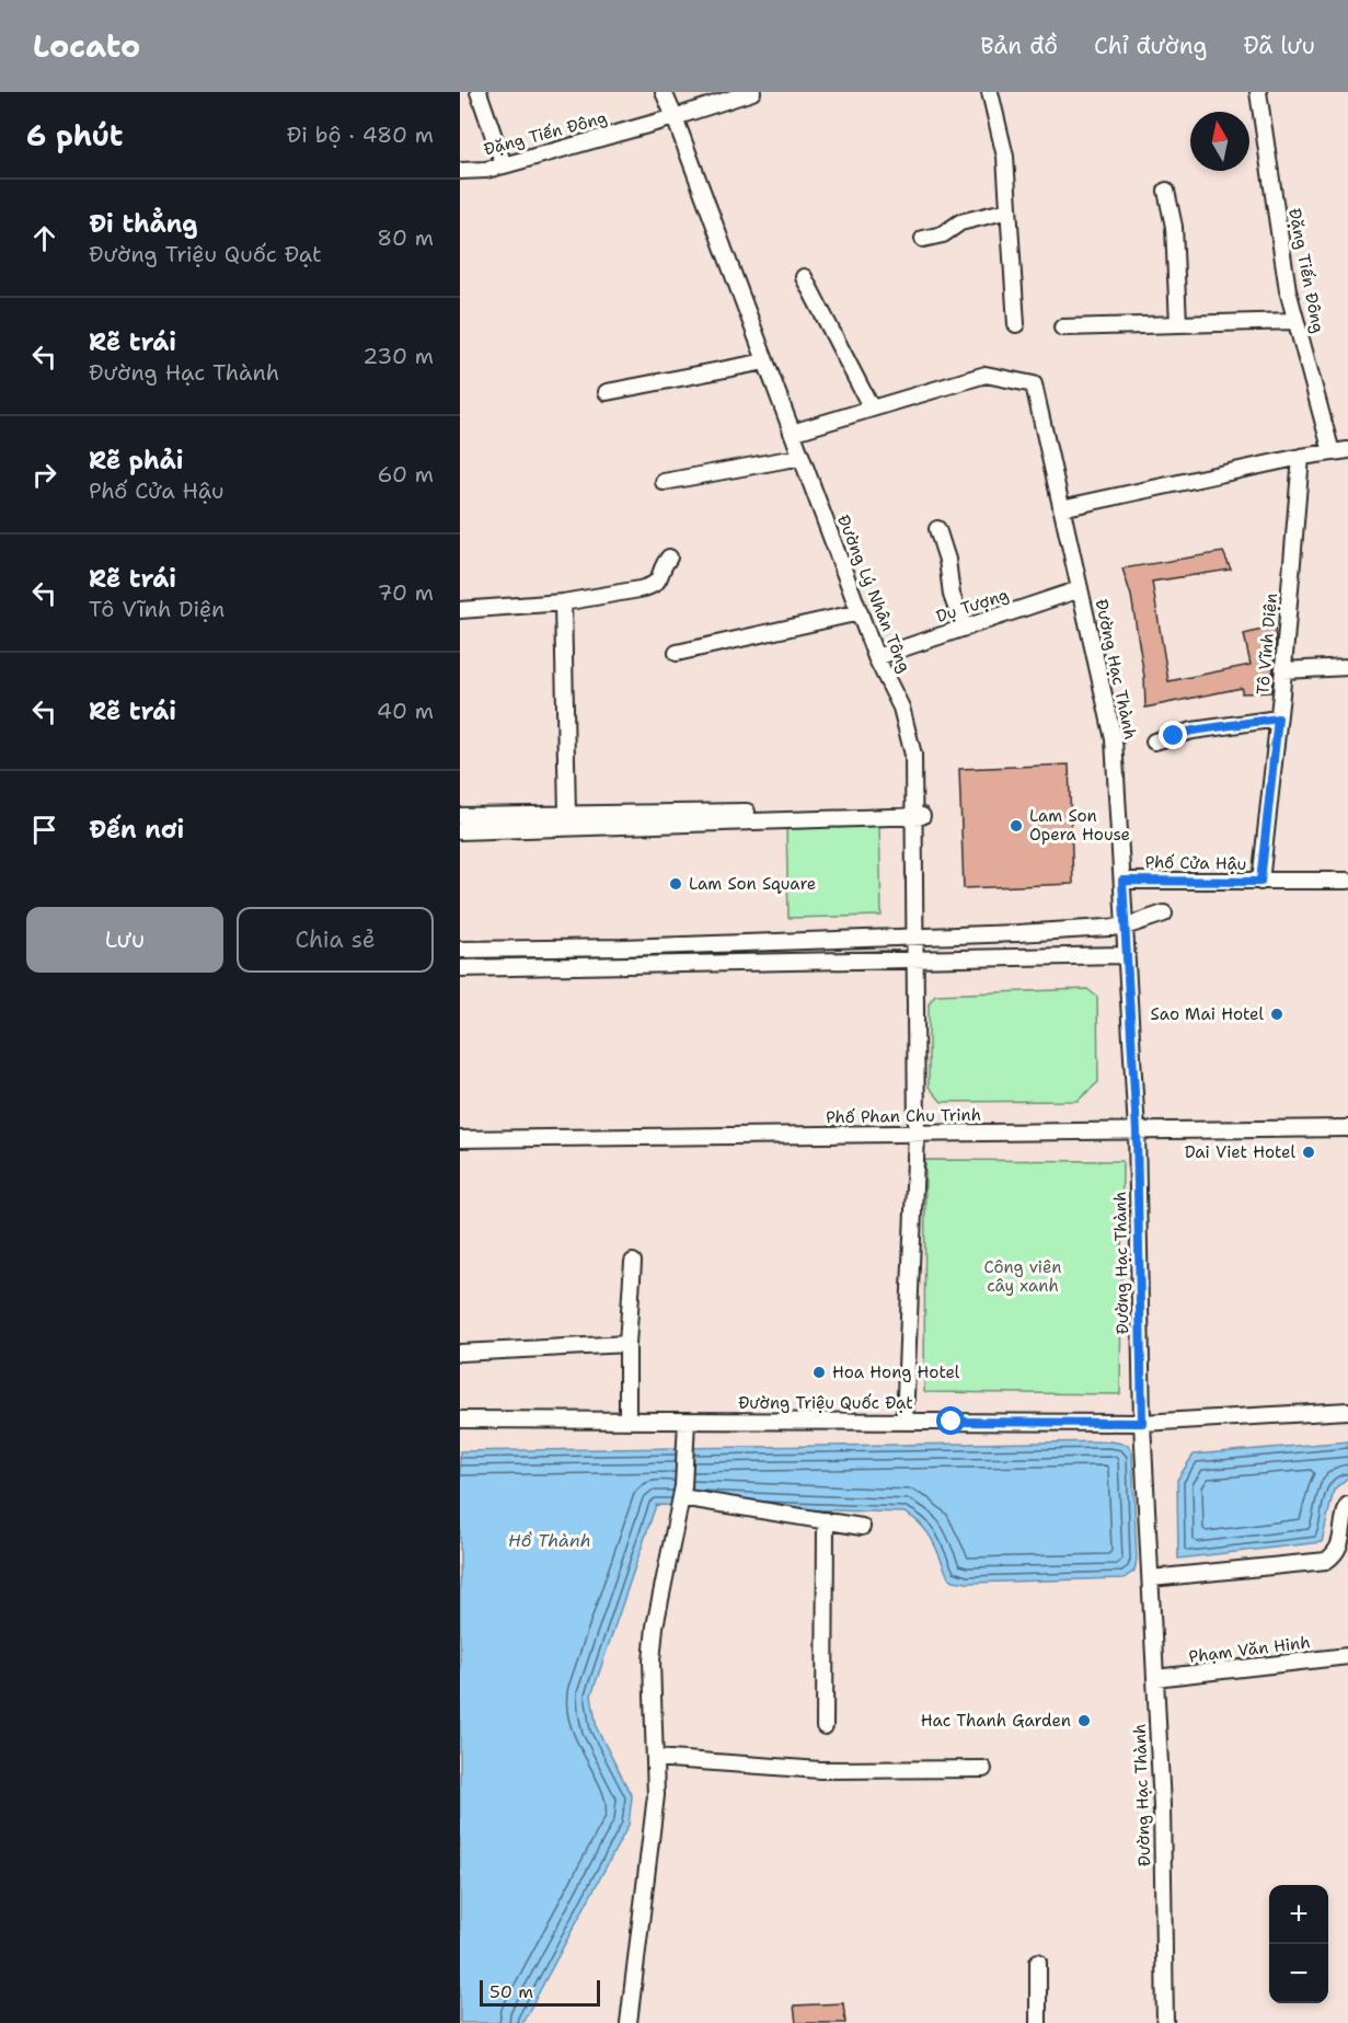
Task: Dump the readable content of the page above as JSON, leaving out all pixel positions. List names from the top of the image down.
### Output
{
  "streets": {
    "street": [
      "Đặng Tiến Đông",
      "Đường Lý Nhân Tông",
      "Dụ Tượng",
      "Tô Vĩnh Diện",
      "Đường Hạc Thành",
      "Phố Cửa Hậu",
      "Phố Phan Chu Trinh",
      "Đường Triệu Quốc Đạt",
      "Phạm Văn Hinh"
    ]
  },
  "crossings": [
    ["Đặng Tiến Đông", "Đường Lý Nhân Tông"],
    ["Đường Lý Nhân Tông", "Dụ Tượng"],
    ["Đường Lý Nhân Tông", "Phố Phan Chu Trinh"],
    ["Đường Lý Nhân Tông", "Đường Triệu Quốc Đạt"],
    ["Dụ Tượng", "Đường Hạc Thành"],
    ["Tô Vĩnh Diện", "Phố Cửa Hậu"],
    ["Đường Hạc Thành", "Phố Cửa Hậu"],
    ["Đường Hạc Thành", "Phố Phan Chu Trinh"],
    ["Đường Hạc Thành", "Đường Triệu Quốc Đạt"],
    ["Đường Hạc Thành", "Phạm Văn Hinh"]
  ],
  "water": ["Hồ Thành"],
  "parks": ["Công viên cây xanh"],
  "places": [
    "Lam Son Opera House",
    "Lam Son Square",
    "Sao Mai Hotel",
    "Dai Viet Hotel",
    "Hoa Hong Hotel",
    "Hac Thanh Garden"
  ],
  "scale_bar": "50 m",
  "north": "top",
  "page": {
    "header": "Locato",
    "nav": ["Bản đồ", "Chỉ đường", "Đã lưu"],
    "heading": ["6 phút", "Đi bộ · 480 m"],
    "list": [
      ["Đi thẳng", "Đường Triệu Quốc Đạt", "80 m"],
      ["Rẽ trái", "Đường Hạc Thành", "230 m"],
      ["Rẽ phải", "Phố Cửa Hậu", "60 m"],
      ["Rẽ trái", "Tô Vĩnh Diện", "70 m"],
      ["Rẽ trái", "40 m"],
      "Đến nơi"
    ],
    "buttons": ["Lưu", "Chia sẻ"],
    "map_buttons": ["+", "−"],
    "scale": "50 m"
  }
}
